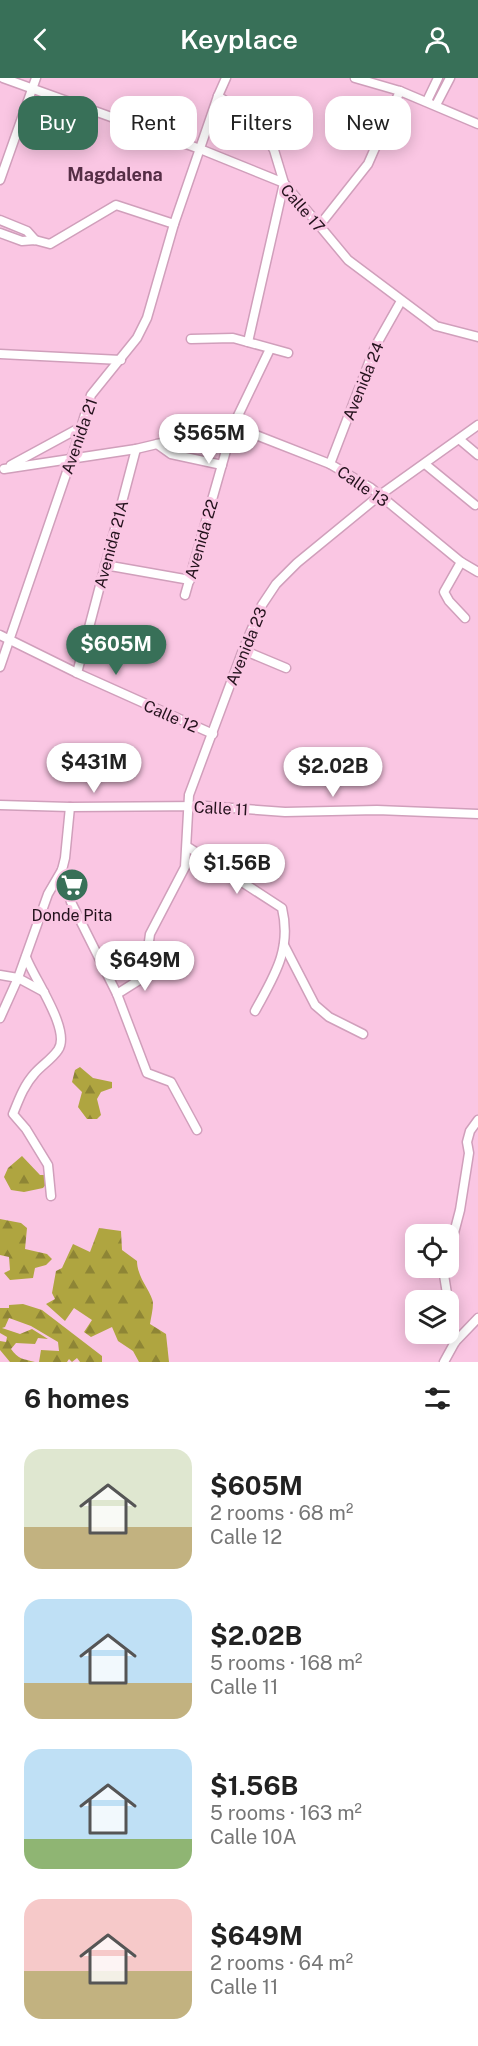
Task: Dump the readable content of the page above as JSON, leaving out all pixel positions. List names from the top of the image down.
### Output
{
  "streets": {
    "street": [
      "Calle 17",
      "Avenida 24",
      "Avenida 21",
      "Calle 13",
      "Avenida 22",
      "Avenida 21A",
      "Avenida 23",
      "Calle 12",
      "Calle 11"
    ]
  },
  "crossings": [
    ["Calle 17", "Avenida 24"],
    ["Calle 17", "Avenida 21"],
    ["Avenida 24", "Calle 13"],
    ["Avenida 21", "Calle 12"],
    ["Calle 13", "Avenida 22"],
    ["Calle 13", "Avenida 23"],
    ["Avenida 21A", "Calle 12"],
    ["Avenida 23", "Calle 12"],
    ["Avenida 23", "Calle 11"]
  ],
  "districts": ["Magdalena"],
  "places": {
    "supermarket": ["Donde Pita"]
  },
  "page": {
    "header": "Keyplace",
    "chip": [
      "Buy",
      "Rent",
      "Filters",
      "New"
    ],
    "price": [
      "$565M",
      "$605M",
      "$431M",
      "$2.02B",
      "$1.56B",
      "$649M"
    ],
    "heading": "6 homes",
    "list": [
      {
        "name": "$605M",
        "note": "2 rooms · 68 m² · Calle 12"
      },
      {
        "name": "$2.02B",
        "note": "5 rooms · 168 m² · Calle 11"
      },
      {
        "name": "$1.56B",
        "note": "5 rooms · 163 m² · Calle 10A"
      },
      {
        "name": "$649M",
        "note": "2 rooms · 64 m² · Calle 11"
      }
    ]
  }
}
